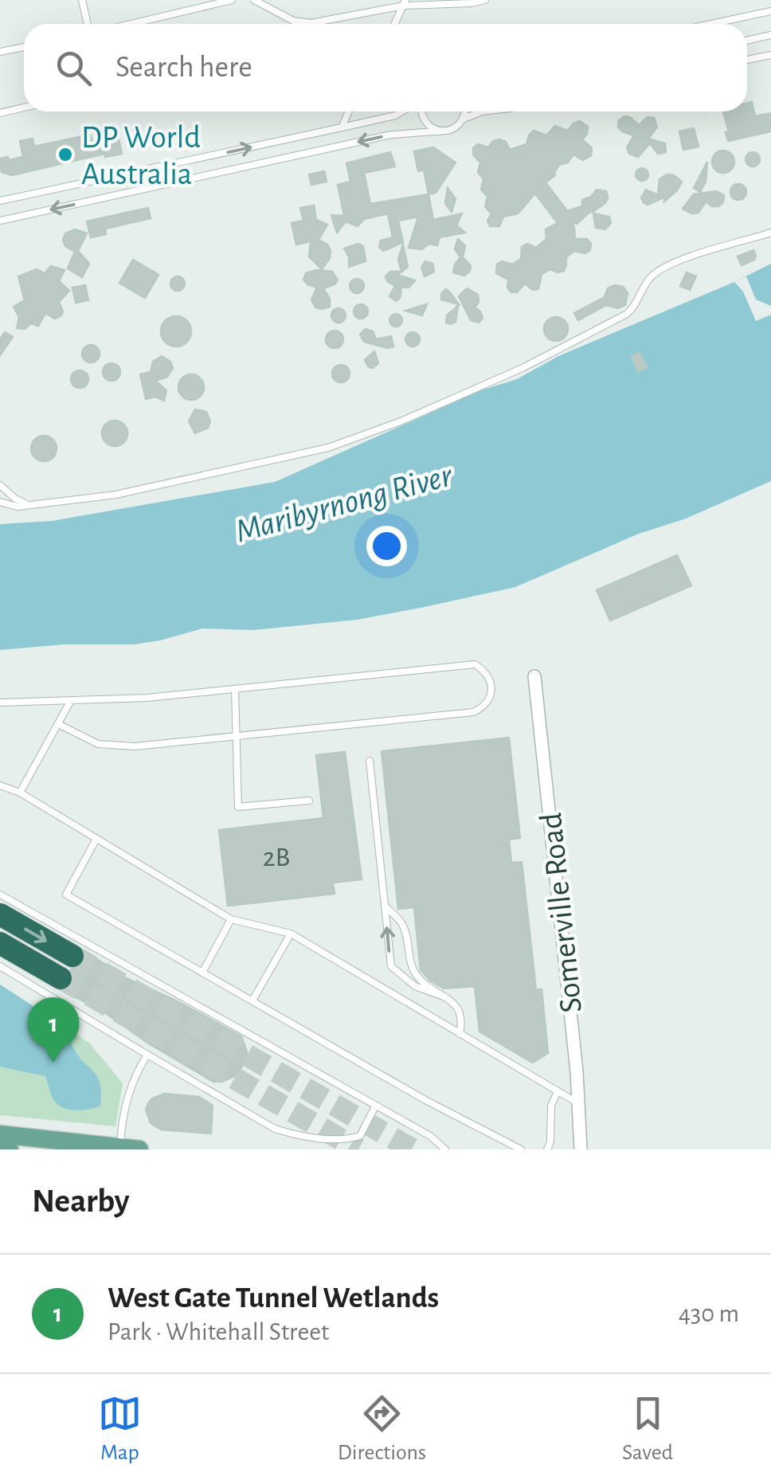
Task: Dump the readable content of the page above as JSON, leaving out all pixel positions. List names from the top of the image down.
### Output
{
  "streets": {
    "street": ["Somerville Road"]
  },
  "water": ["Maribyrnong River"],
  "places": ["DP World Australia"],
  "house_numbers": ["2B"],
  "page": {
    "search": "Search here",
    "pins": "1",
    "heading": "Nearby",
    "list": [
      {
        "mark": "1",
        "name": "West Gate Tunnel Wetlands",
        "note": "Park · Whitehall Street",
        "value": "430 m"
      }
    ],
    "nav": ["Map", "Directions", "Saved"]
  }
}
